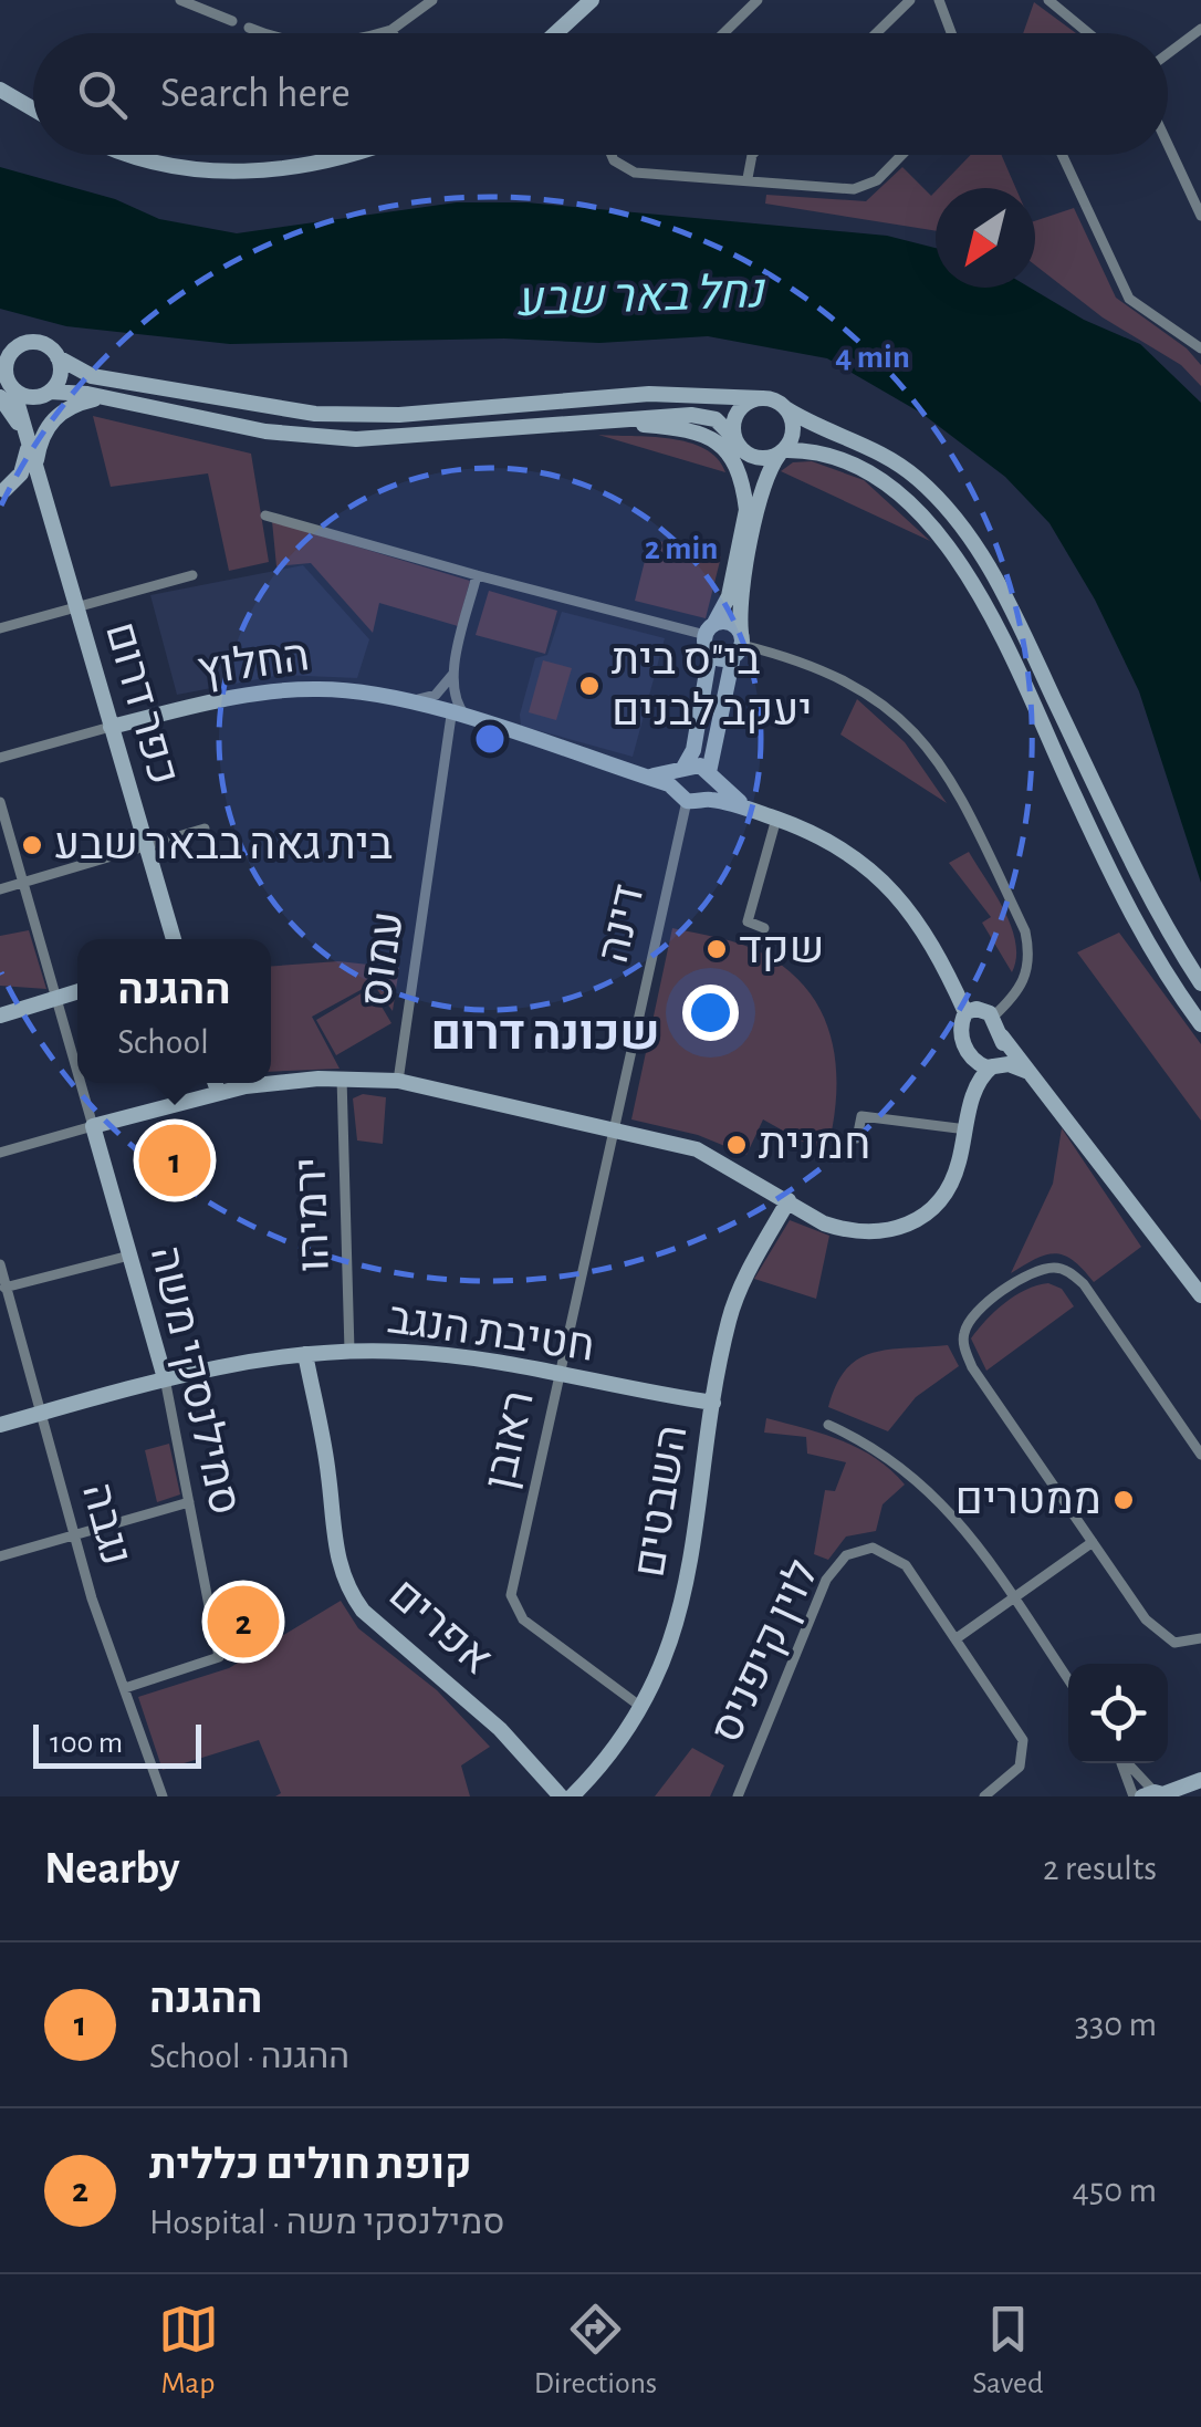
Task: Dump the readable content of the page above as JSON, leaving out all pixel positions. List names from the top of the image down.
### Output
{
  "streets": {
    "street": [
      "החלוץ",
      "כפר דרום",
      "דינה",
      "עמוס",
      "ירמיהו",
      "חטיבת הנגב",
      "סמילנסקי משה",
      "ראובן",
      "השבטים",
      "נגבה",
      "אפרים",
      "לוין קיפניס"
    ]
  },
  "crossings": [
    ["החלוץ", "כפר דרום"],
    ["החלוץ", "דינה"],
    ["החלוץ", "עמוס"],
    ["דינה", "ראובן"],
    ["ירמיהו", "חטיבת הנגב"],
    ["חטיבת הנגב", "סמילנסקי משה"],
    ["חטיבת הנגב", "ראובן"],
    ["חטיבת הנגב", "השבטים"],
    ["חטיבת הנגב", "נגבה"],
    ["חטיבת הנגב", "אפרים"],
    ["סמילנסקי משה", "נגבה"],
    ["ראובן", "השבטים"]
  ],
  "districts": ["שכונה דרום"],
  "water": ["נחל באר שבע"],
  "places": [
    "בי\"ס בית יעקב לבנים",
    "בית גאה בבאר שבע",
    "שקד",
    "חמנית",
    "ממטרים"
  ],
  "scale_bar": "100 m",
  "north": "bottom left",
  "page": {
    "search": "Search here",
    "popup": ["ההגנה", "School"],
    "pins": ["1", "2"],
    "scale": "100 m",
    "heading": ["Nearby", "2 results"],
    "list": [
      {
        "mark": "1",
        "name": "ההגנה",
        "note": "School · ההגנה",
        "value": "330 m"
      },
      {
        "mark": "2",
        "name": "קופת חולים כללית",
        "note": "Hospital · סמילנסקי משה",
        "value": "450 m"
      }
    ],
    "nav": ["Map", "Directions", "Saved"]
  },
  "rings": ["4 min", "2 min"]
}
